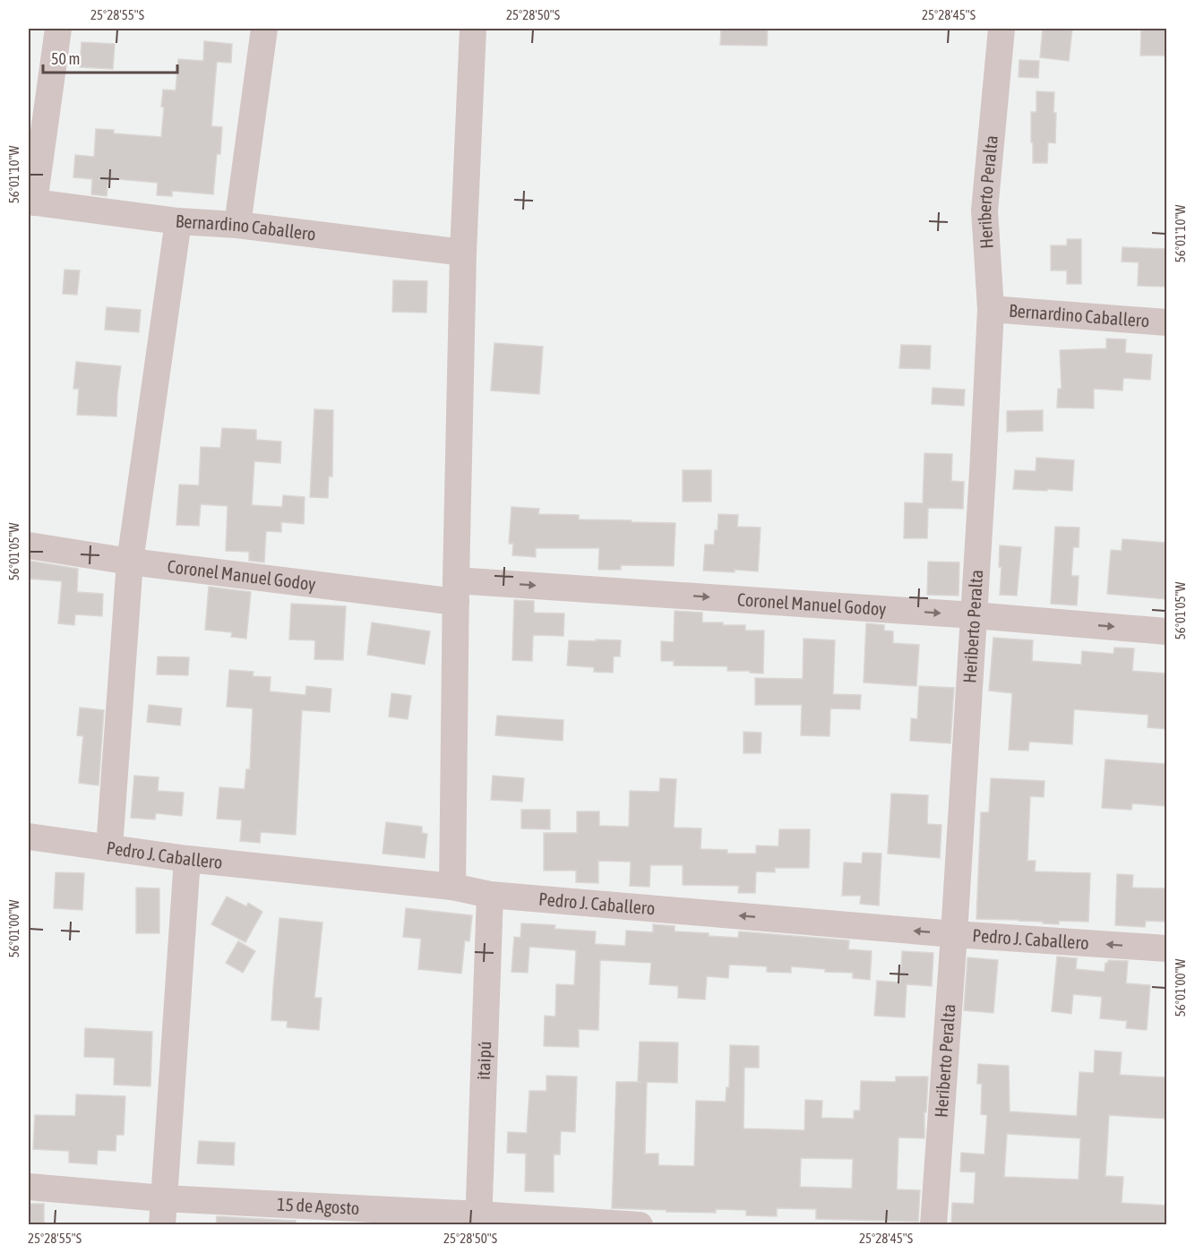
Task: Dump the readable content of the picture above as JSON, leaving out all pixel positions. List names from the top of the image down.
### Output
{
  "streets": {
    "street": [
      "Heriberto Peralta",
      "Bernardino Caballero",
      "Coronel Manuel Godoy",
      "Pedro J. Caballero",
      "itaipú",
      "15 de Agosto"
    ]
  },
  "crossings": [
    ["Heriberto Peralta", "Bernardino Caballero"],
    ["Heriberto Peralta", "Coronel Manuel Godoy"],
    ["Heriberto Peralta", "Pedro J. Caballero"],
    ["Pedro J. Caballero", "itaipú"],
    ["itaipú", "15 de Agosto"]
  ],
  "one_way": ["Coronel Manuel Godoy", "Pedro J. Caballero"],
  "scale_bar": "50 m",
  "coordinates": [
    "25°28'55\"S",
    "25°28'50\"S",
    "25°28'45\"S",
    "56°01'10\"W",
    "56°01'05\"W",
    "56°01'00\"W"
  ]
}
